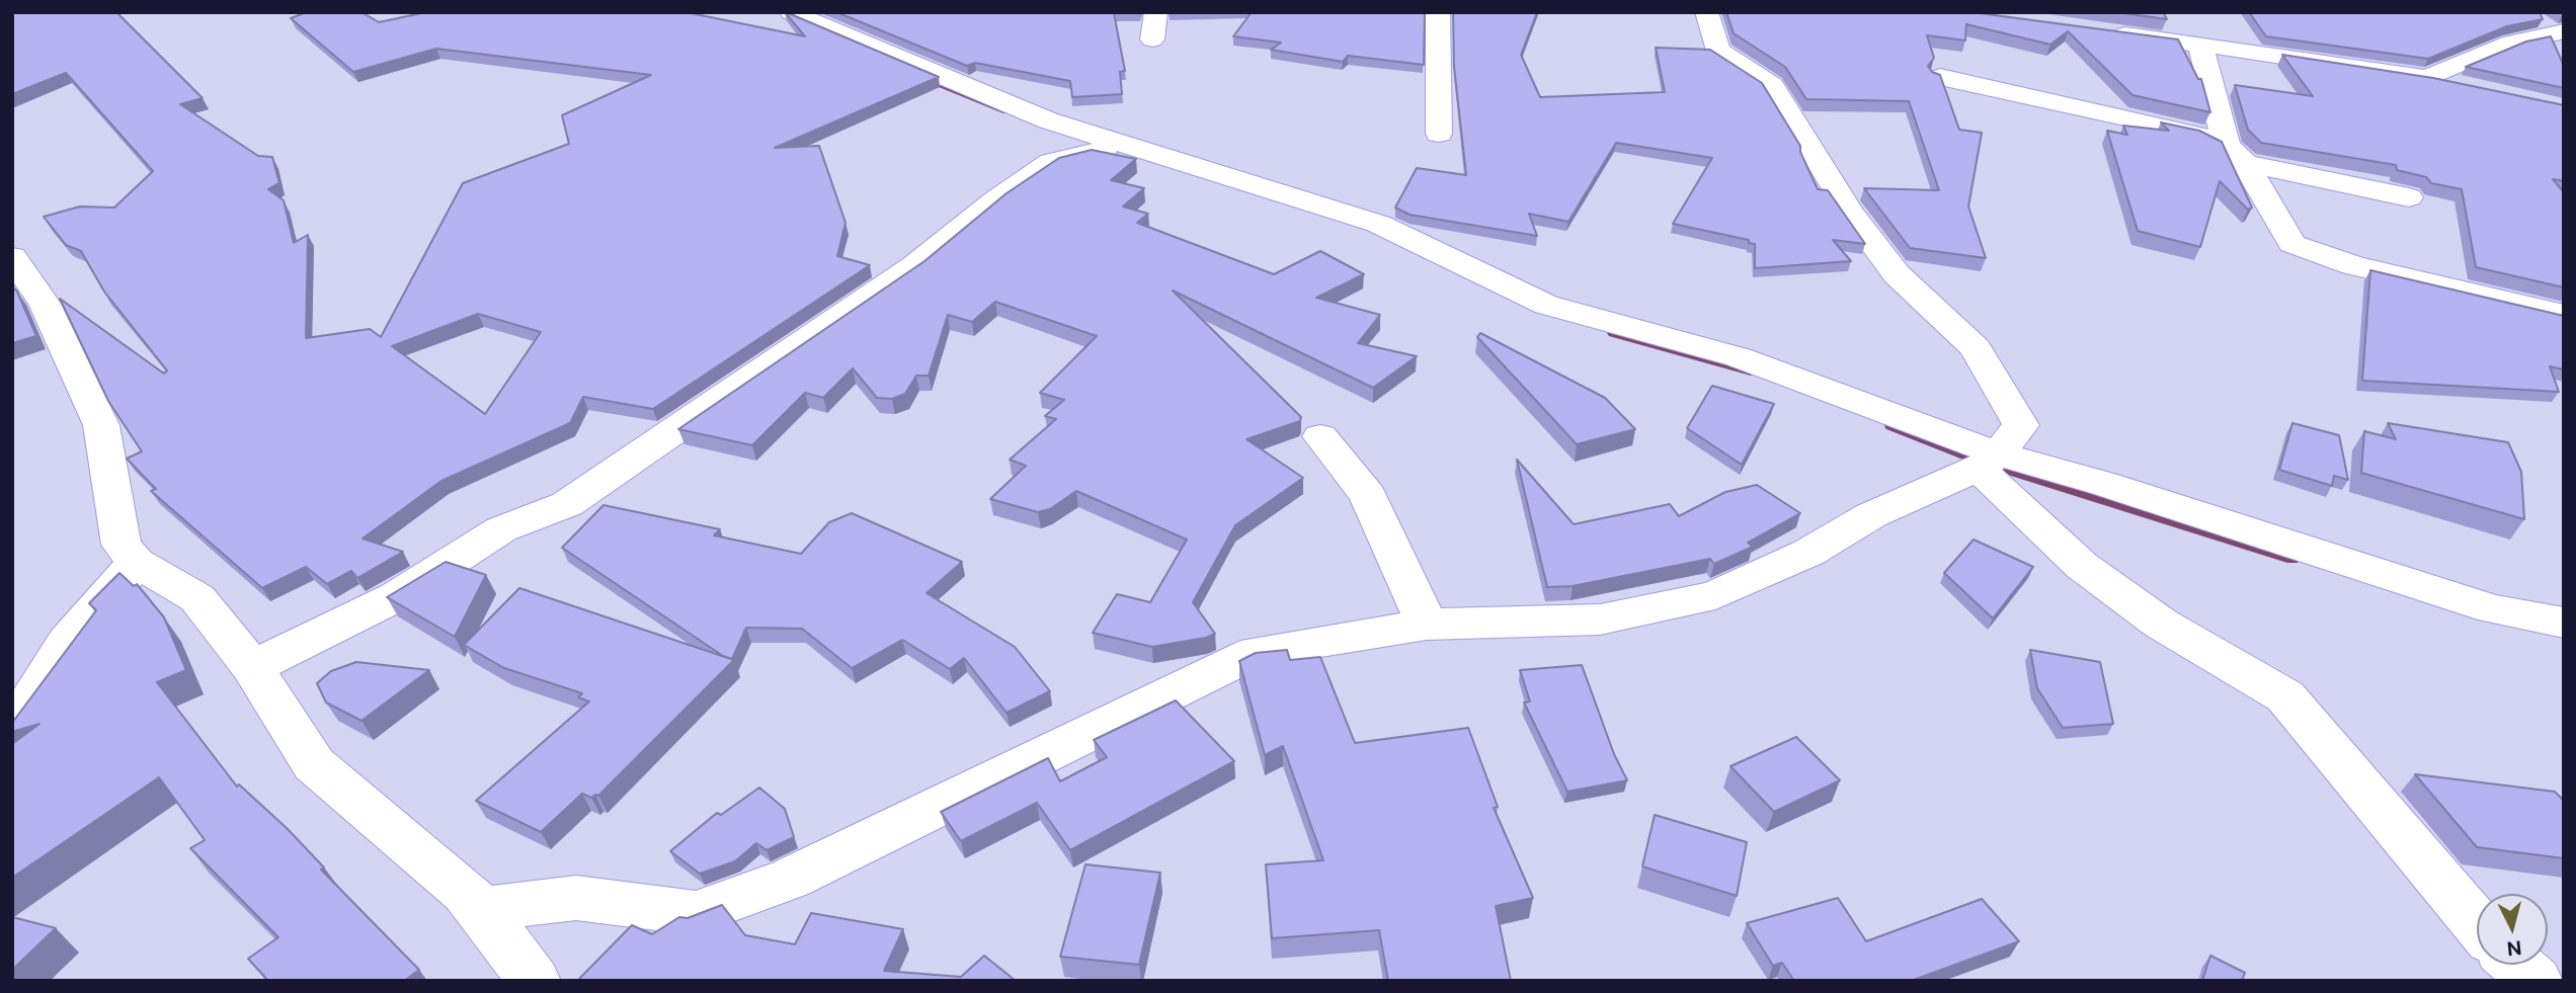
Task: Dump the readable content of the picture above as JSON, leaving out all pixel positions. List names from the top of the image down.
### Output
{
  "north": "bottom"
}
